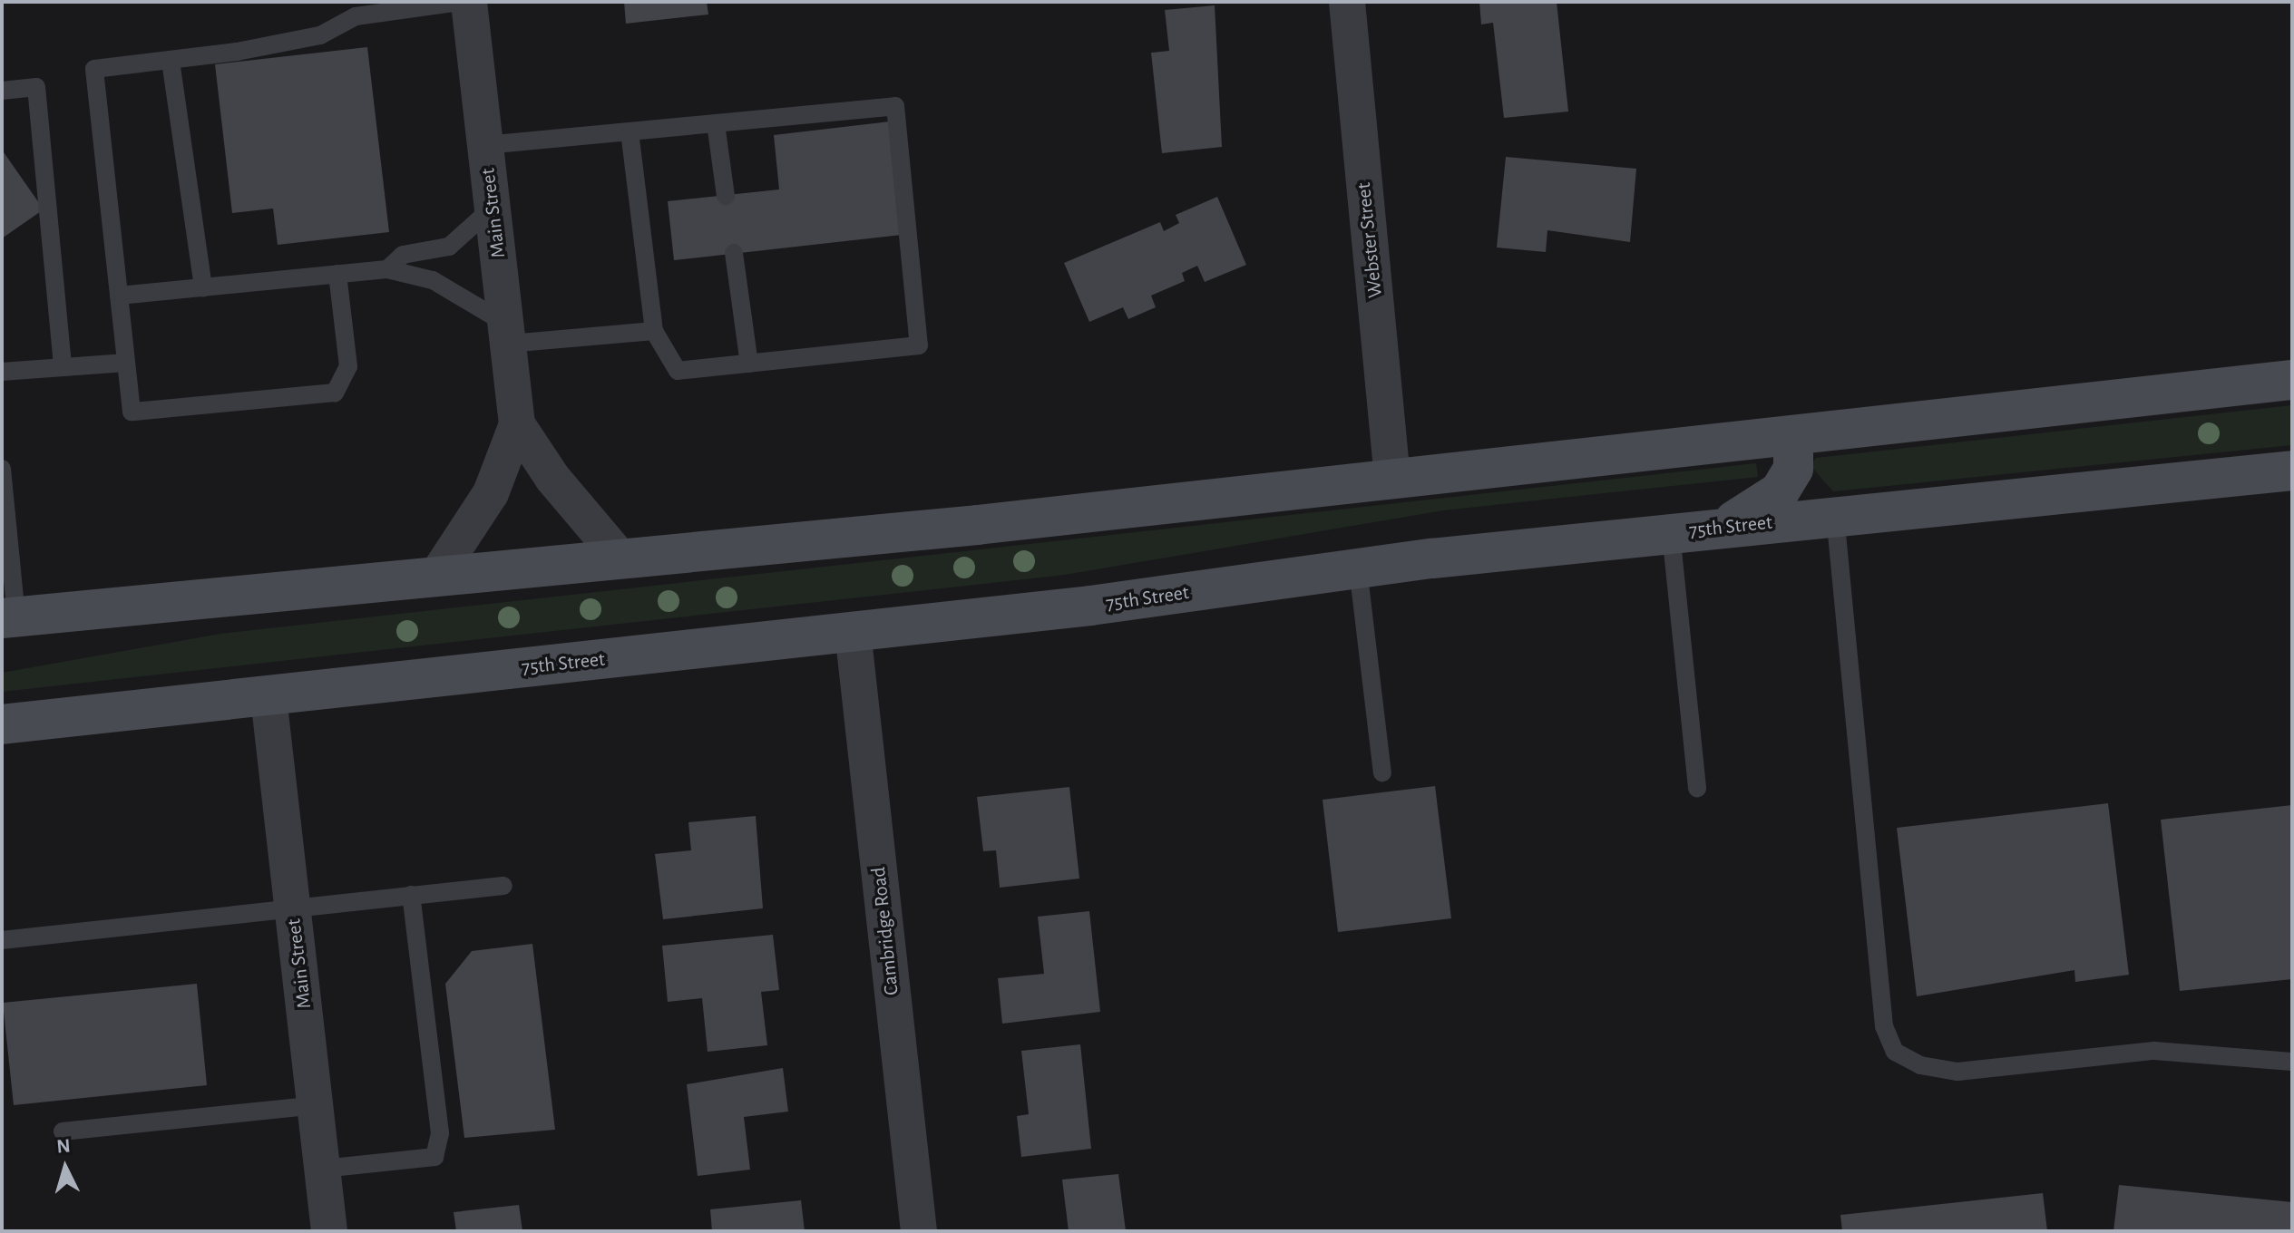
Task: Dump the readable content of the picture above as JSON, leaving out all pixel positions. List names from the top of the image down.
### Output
{
  "streets": {
    "main road": ["75th Street"],
    "street": ["Main Street", "Webster Street", "Cambridge Road"]
  },
  "crossings": [
    ["Main Street", "75th Street"],
    ["75th Street", "Cambridge Road"]
  ],
  "north": "top"
}
